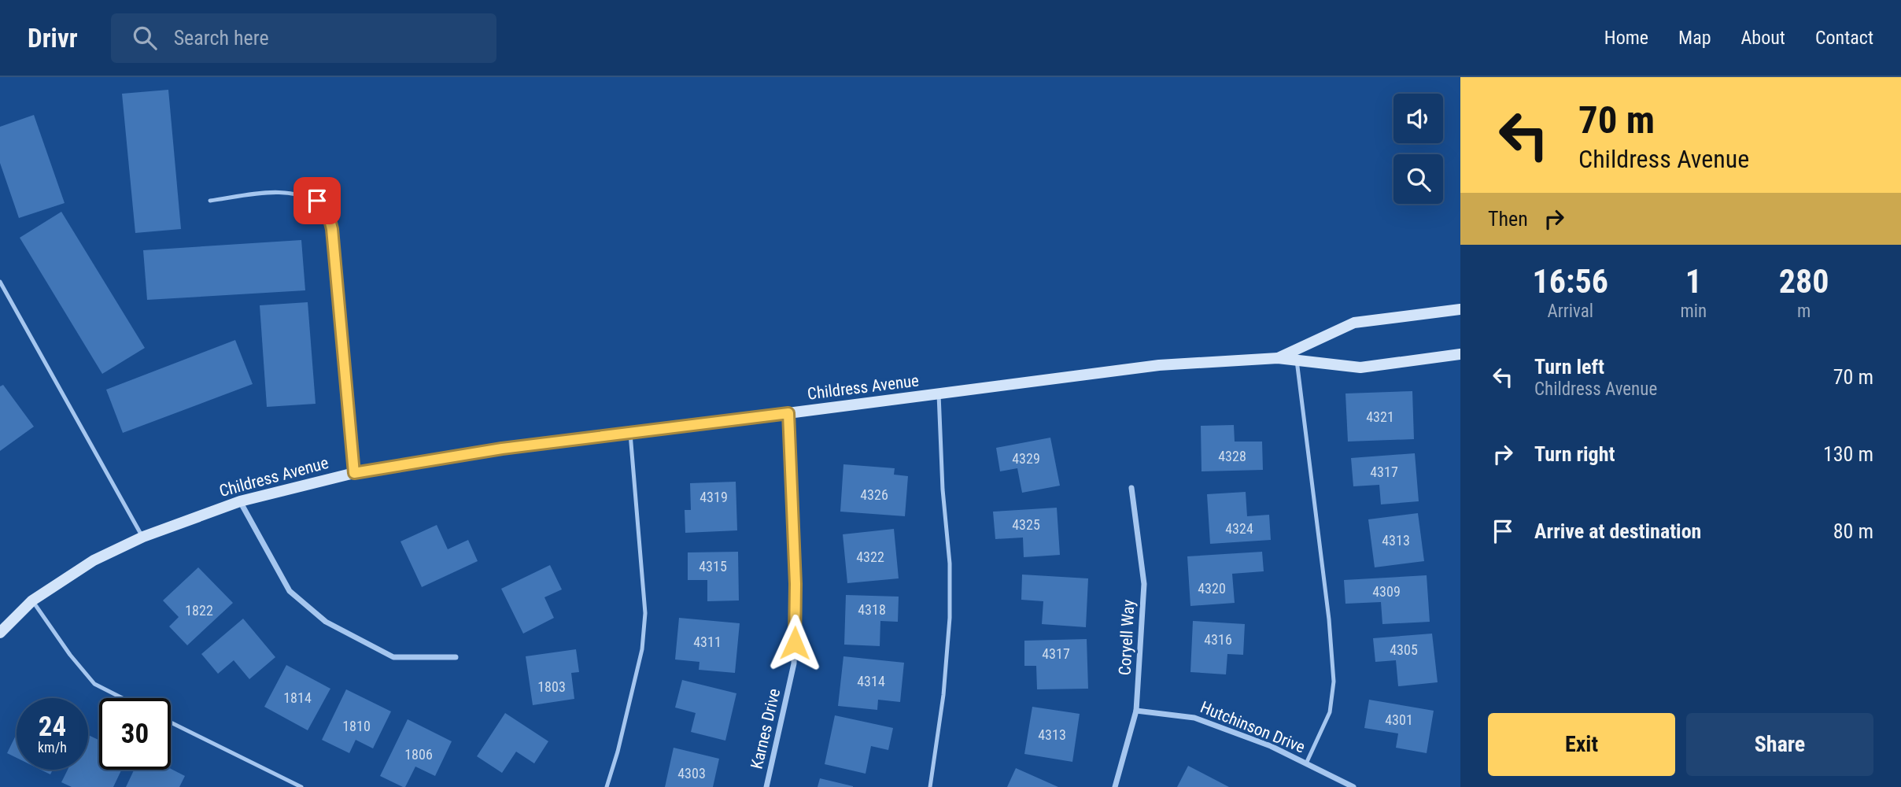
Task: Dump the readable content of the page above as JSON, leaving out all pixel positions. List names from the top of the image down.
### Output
{
  "streets": {
    "street": [
      "Childress Avenue",
      "Coryell Way",
      "Hutchinson Drive",
      "Karnes Drive"
    ]
  },
  "crossings": [
    ["Childress Avenue", "Karnes Drive"],
    ["Coryell Way", "Hutchinson Drive"]
  ],
  "house_numbers": [
    "4321",
    "4328",
    "4329",
    "4317",
    "4326",
    "4319",
    "4325",
    "4324",
    "4313",
    "4322",
    "4315",
    "4320",
    "4309",
    "4318",
    "1822",
    "4316",
    "4311",
    "4305",
    "4317",
    "4314",
    "1803",
    "1814",
    "4301",
    "1810",
    "4313",
    "1806",
    "4303"
  ],
  "page": {
    "header": "Drivr",
    "search": "Search here",
    "nav": [
      "Home",
      "Map",
      "About",
      "Contact"
    ],
    "turn": ["70 m", "Childress Avenue"],
    "then": "Then",
    "eta": [
      "16:56",
      "Arrival",
      "1",
      "min",
      "280",
      "m"
    ],
    "list": [
      {
        "name": "Turn left",
        "note": "Childress Avenue",
        "value": "70 m"
      },
      {
        "name": "Turn right",
        "value": "130 m"
      },
      {
        "name": "Arrive at destination",
        "value": "80 m"
      }
    ],
    "speed": "24 km/h",
    "limit": "30",
    "buttons": ["Exit", "Share"]
  }
}
